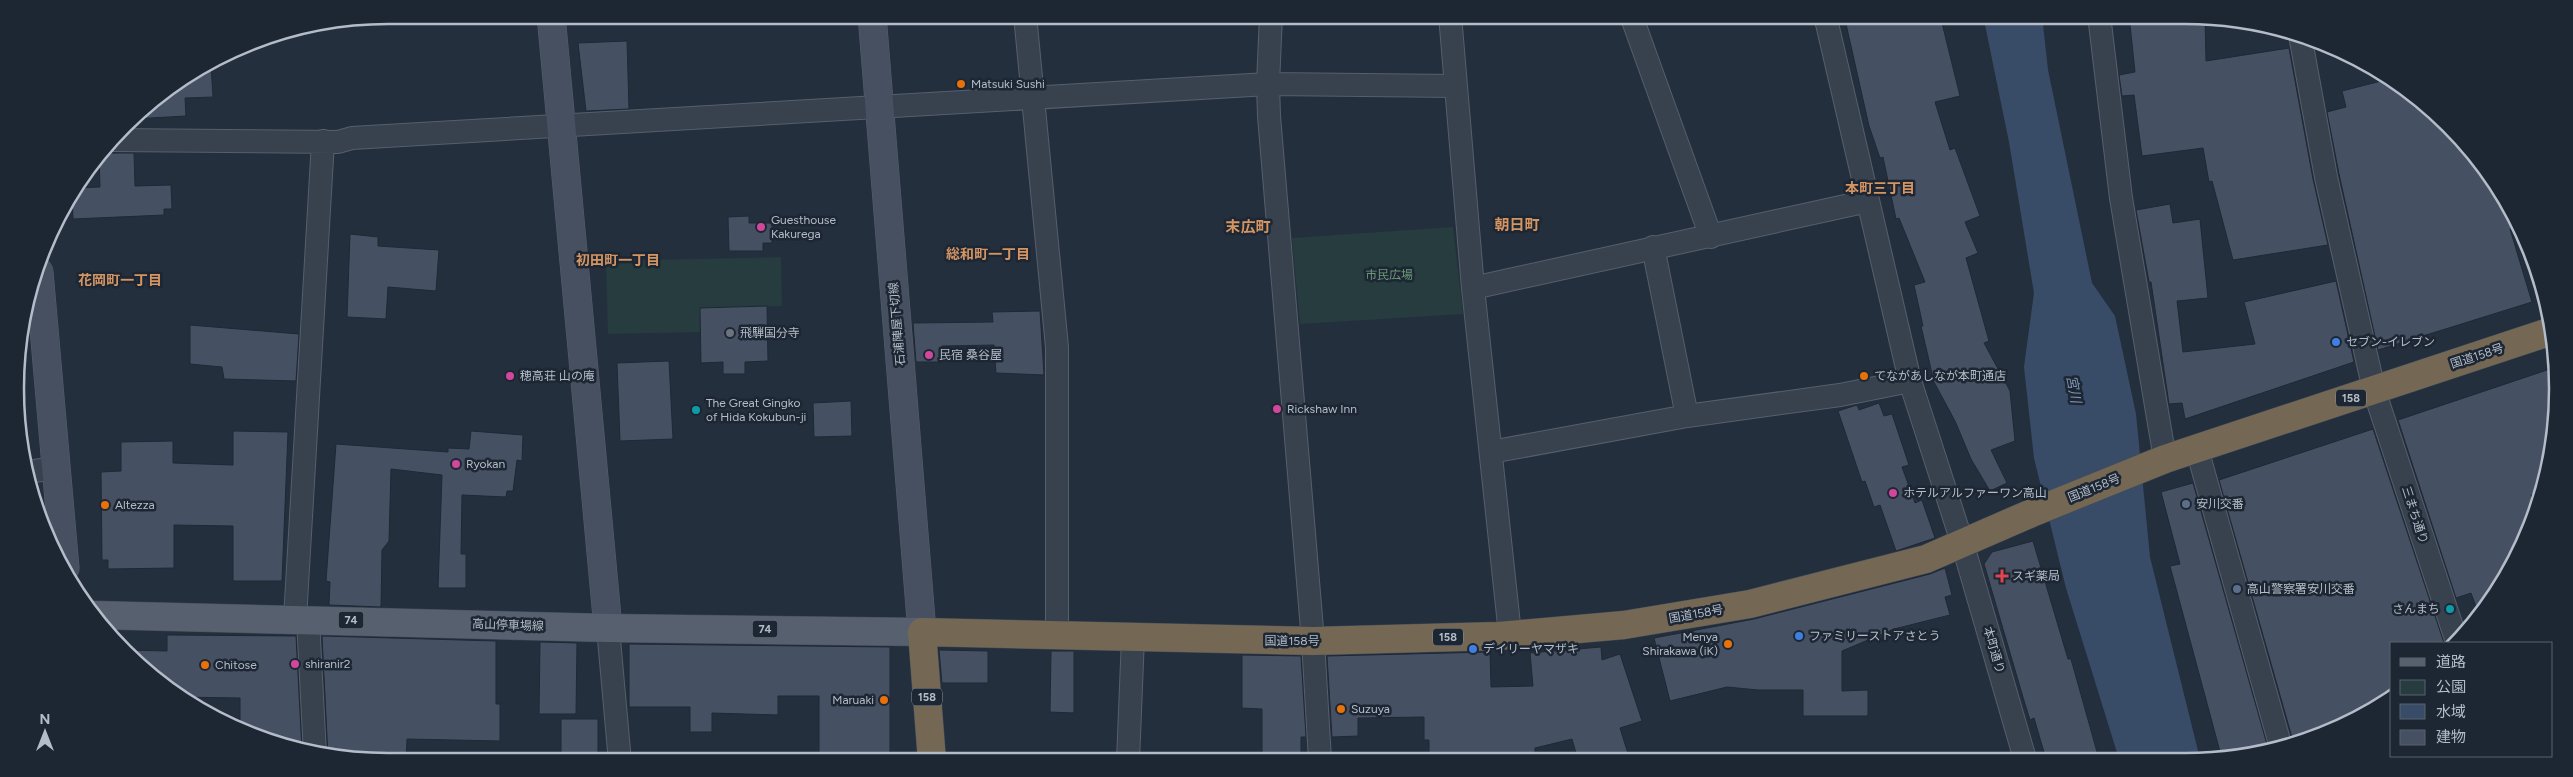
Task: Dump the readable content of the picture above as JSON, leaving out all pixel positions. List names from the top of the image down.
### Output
{
  "streets": {
    "highway": ["国道158号", "158"],
    "main road": ["74", "高山停車場線"],
    "street": ["石浦陣屋下切線", "三まち通り", "本町通り"]
  },
  "crossings": [
    ["石浦陣屋下切線", "国道158号"],
    ["石浦陣屋下切線", "158"],
    ["石浦陣屋下切線", "高山停車場線"],
    ["国道158号", "158"],
    ["国道158号", "三まち通り"],
    ["国道158号", "高山停車場線"],
    ["国道158号", "本町通り"],
    ["158", "高山停車場線"]
  ],
  "districts": [
    "本町三丁目",
    "朝日町",
    "末広町",
    "総和町一丁目",
    "初田町一丁目",
    "花岡町一丁目"
  ],
  "water": ["宮川"],
  "parks": ["市民広場"],
  "places": {
    "other": [
      "Matsuki Sushi",
      "Guesthouse Kakurega",
      "飛騨国分寺",
      "セブン-イレブン",
      "民宿 桑谷屋",
      "穂高荘 山の庵",
      "てながあしなが本町通店",
      "Rickshaw Inn",
      "The Great Gingko of Hida Kokubun-ji",
      "Ryokan",
      "ホテルアルファーワン高山",
      "安川交番",
      "Altezza",
      "高山警察署安川交番",
      "さんまち",
      "ファミリーストアさとう",
      "Menya Shirakawa (iK)",
      "デイリーヤマザキ",
      "shiranir2",
      "Chitose",
      "Maruaki",
      "Suzuya"
    ],
    "health": ["スギ薬局"]
  },
  "legend": [
    "道路",
    "公園",
    "水域",
    "建物"
  ],
  "north": "top"
}
